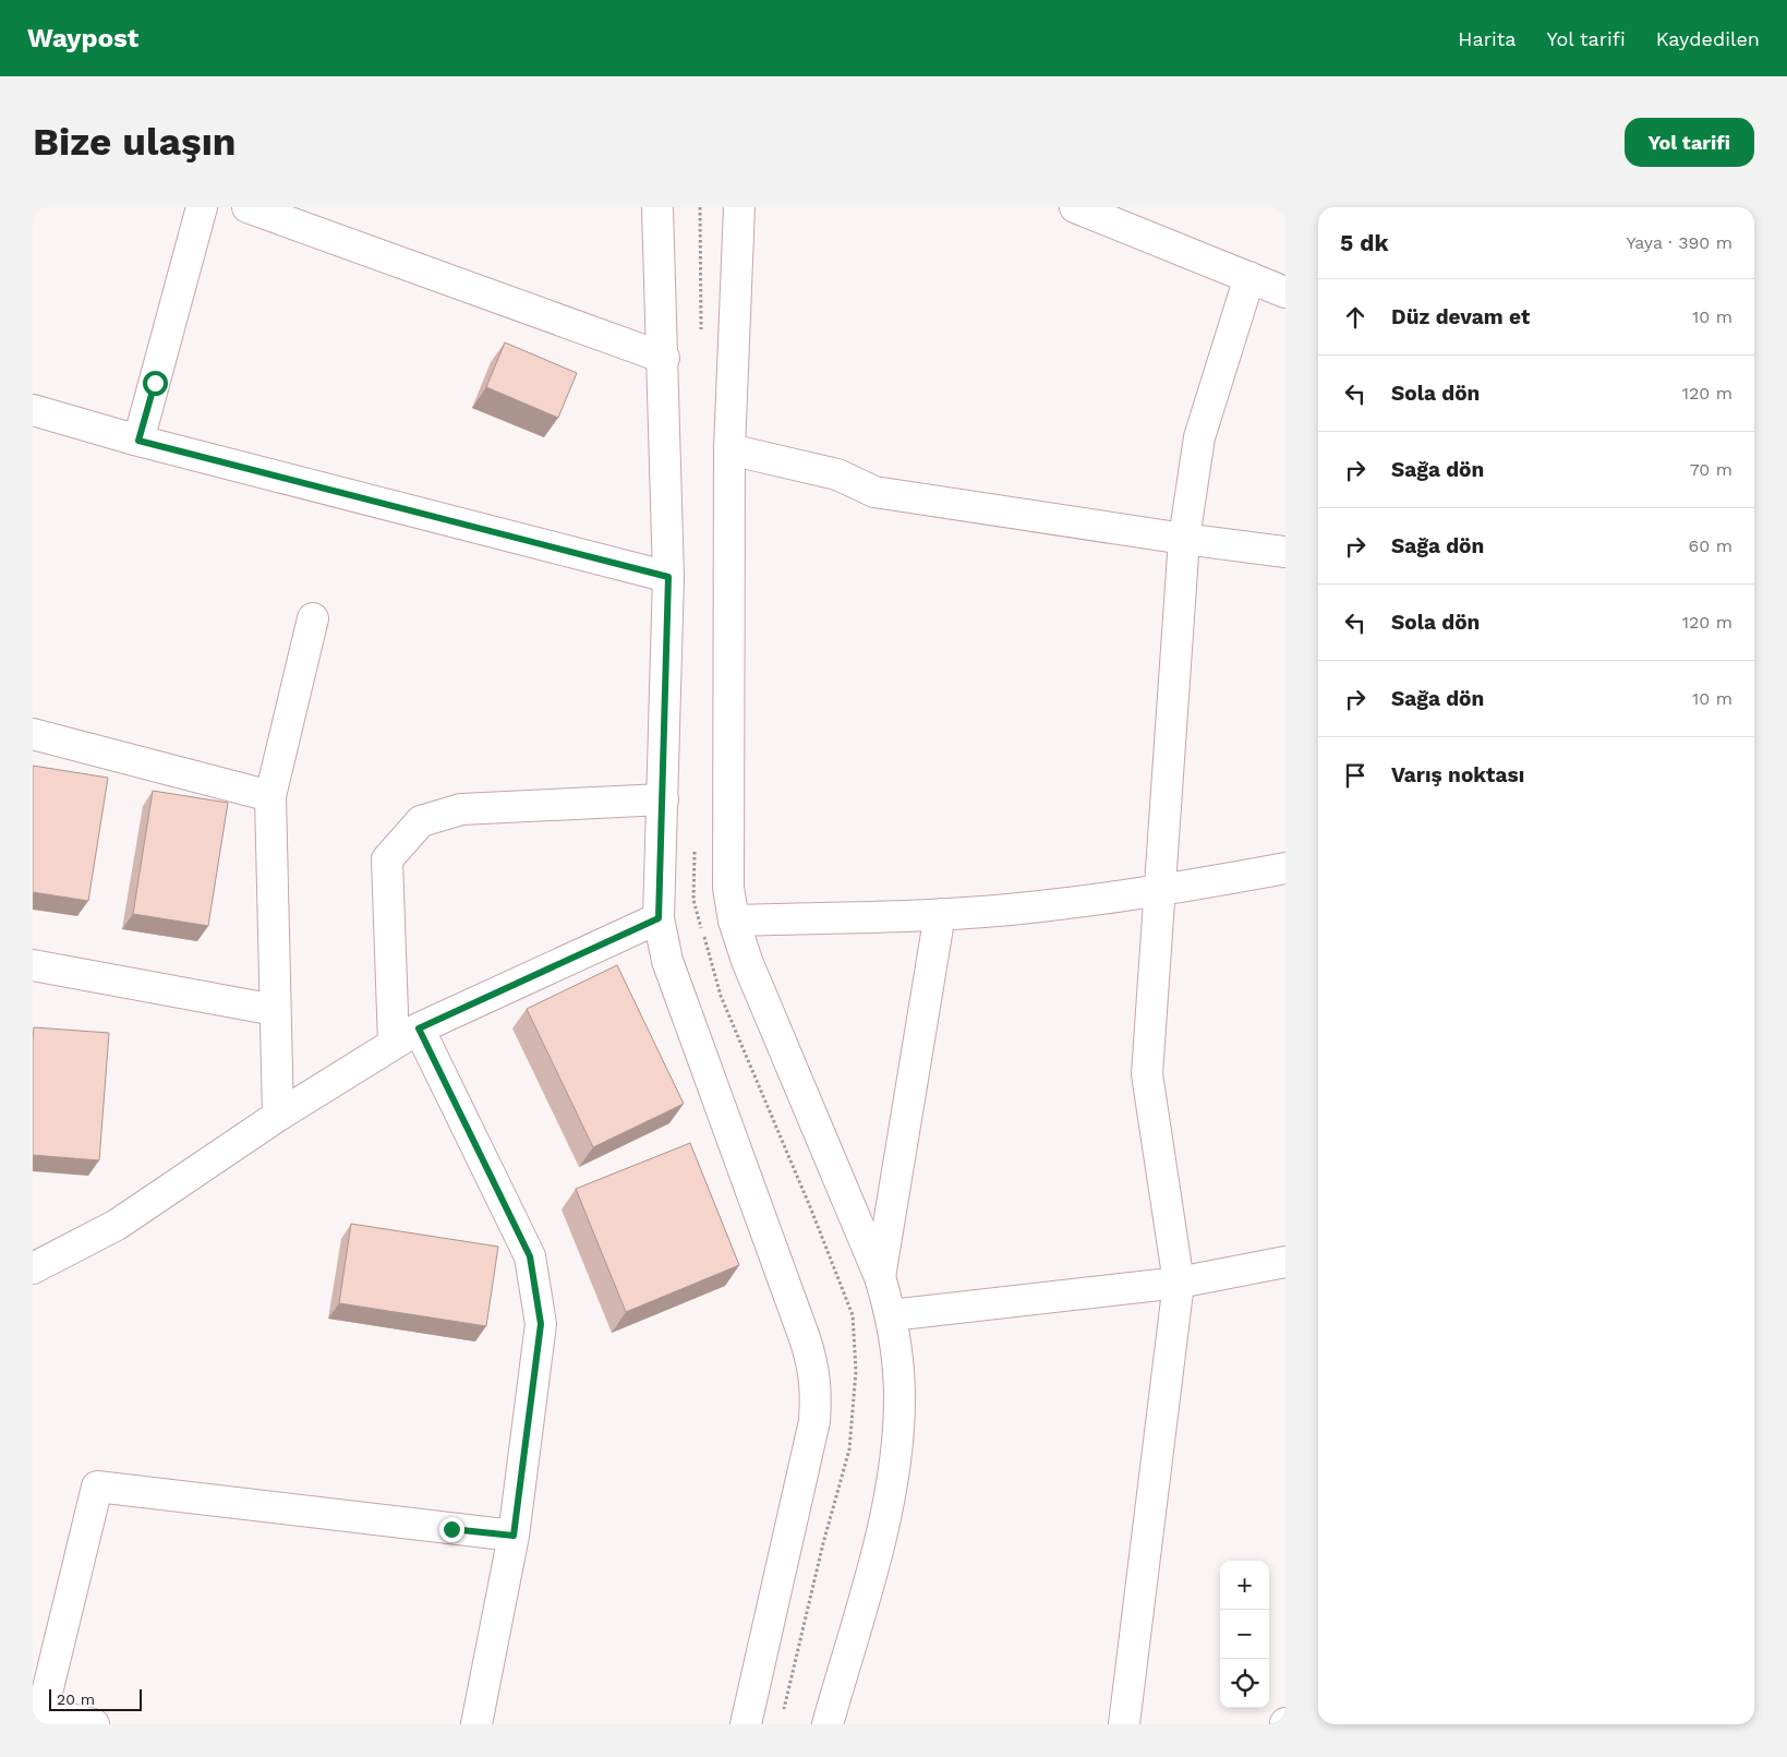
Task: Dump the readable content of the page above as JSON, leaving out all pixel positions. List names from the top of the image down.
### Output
{
  "scale_bar": "20 m",
  "page": {
    "header": "Waypost",
    "nav": ["Harita", "Yol tarifi", "Kaydedilen"],
    "buttons": "Yol tarifi",
    "title": "Bize ulaşın",
    "heading": ["5 dk", "Yaya · 390 m"],
    "list": [
      ["Düz devam et", "10 m"],
      ["Sola dön", "120 m"],
      ["Sağa dön", "70 m"],
      ["Sağa dön", "60 m"],
      ["Sola dön", "120 m"],
      ["Sağa dön", "10 m"],
      "Varış noktası"
    ],
    "map_buttons": ["+", "−"],
    "scale": "20 m"
  }
}
